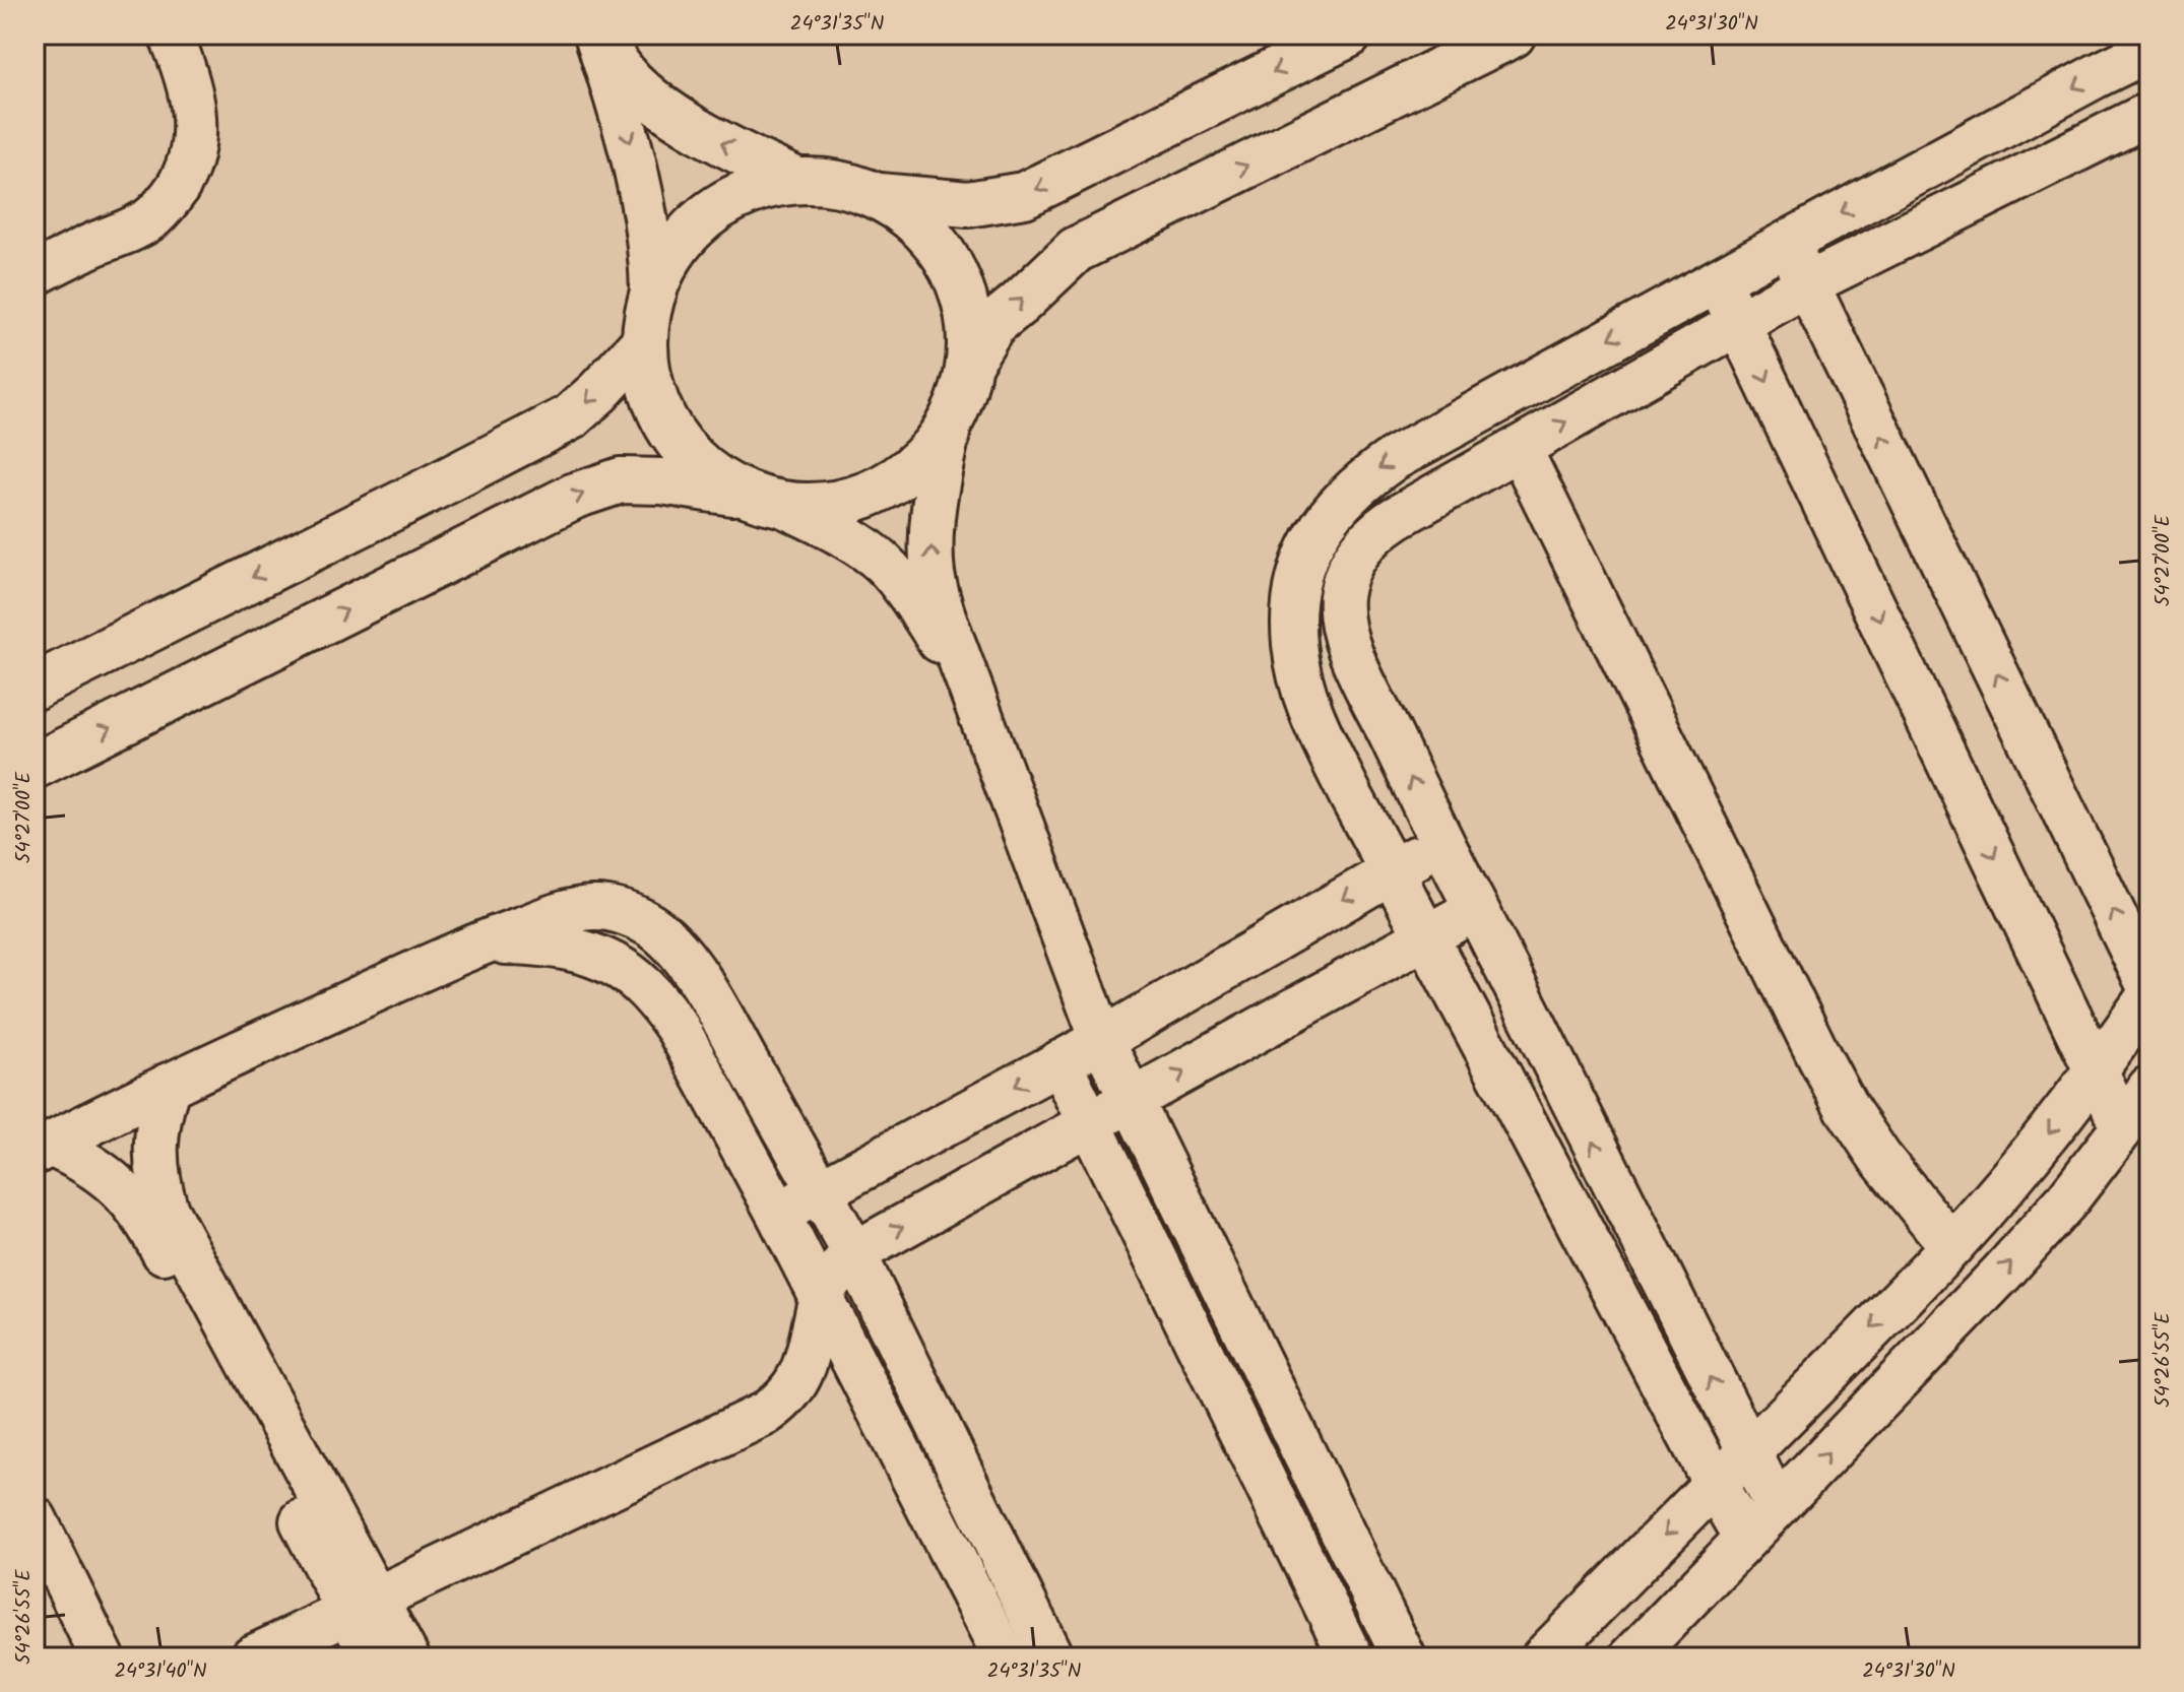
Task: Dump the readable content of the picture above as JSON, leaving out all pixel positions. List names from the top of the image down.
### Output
{
  "coordinates": [
    "24°31'35\"N",
    "24°31'30\"N",
    "54°27'00\"E",
    "54°26'55\"E",
    "24°31'40\"N"
  ]
}
